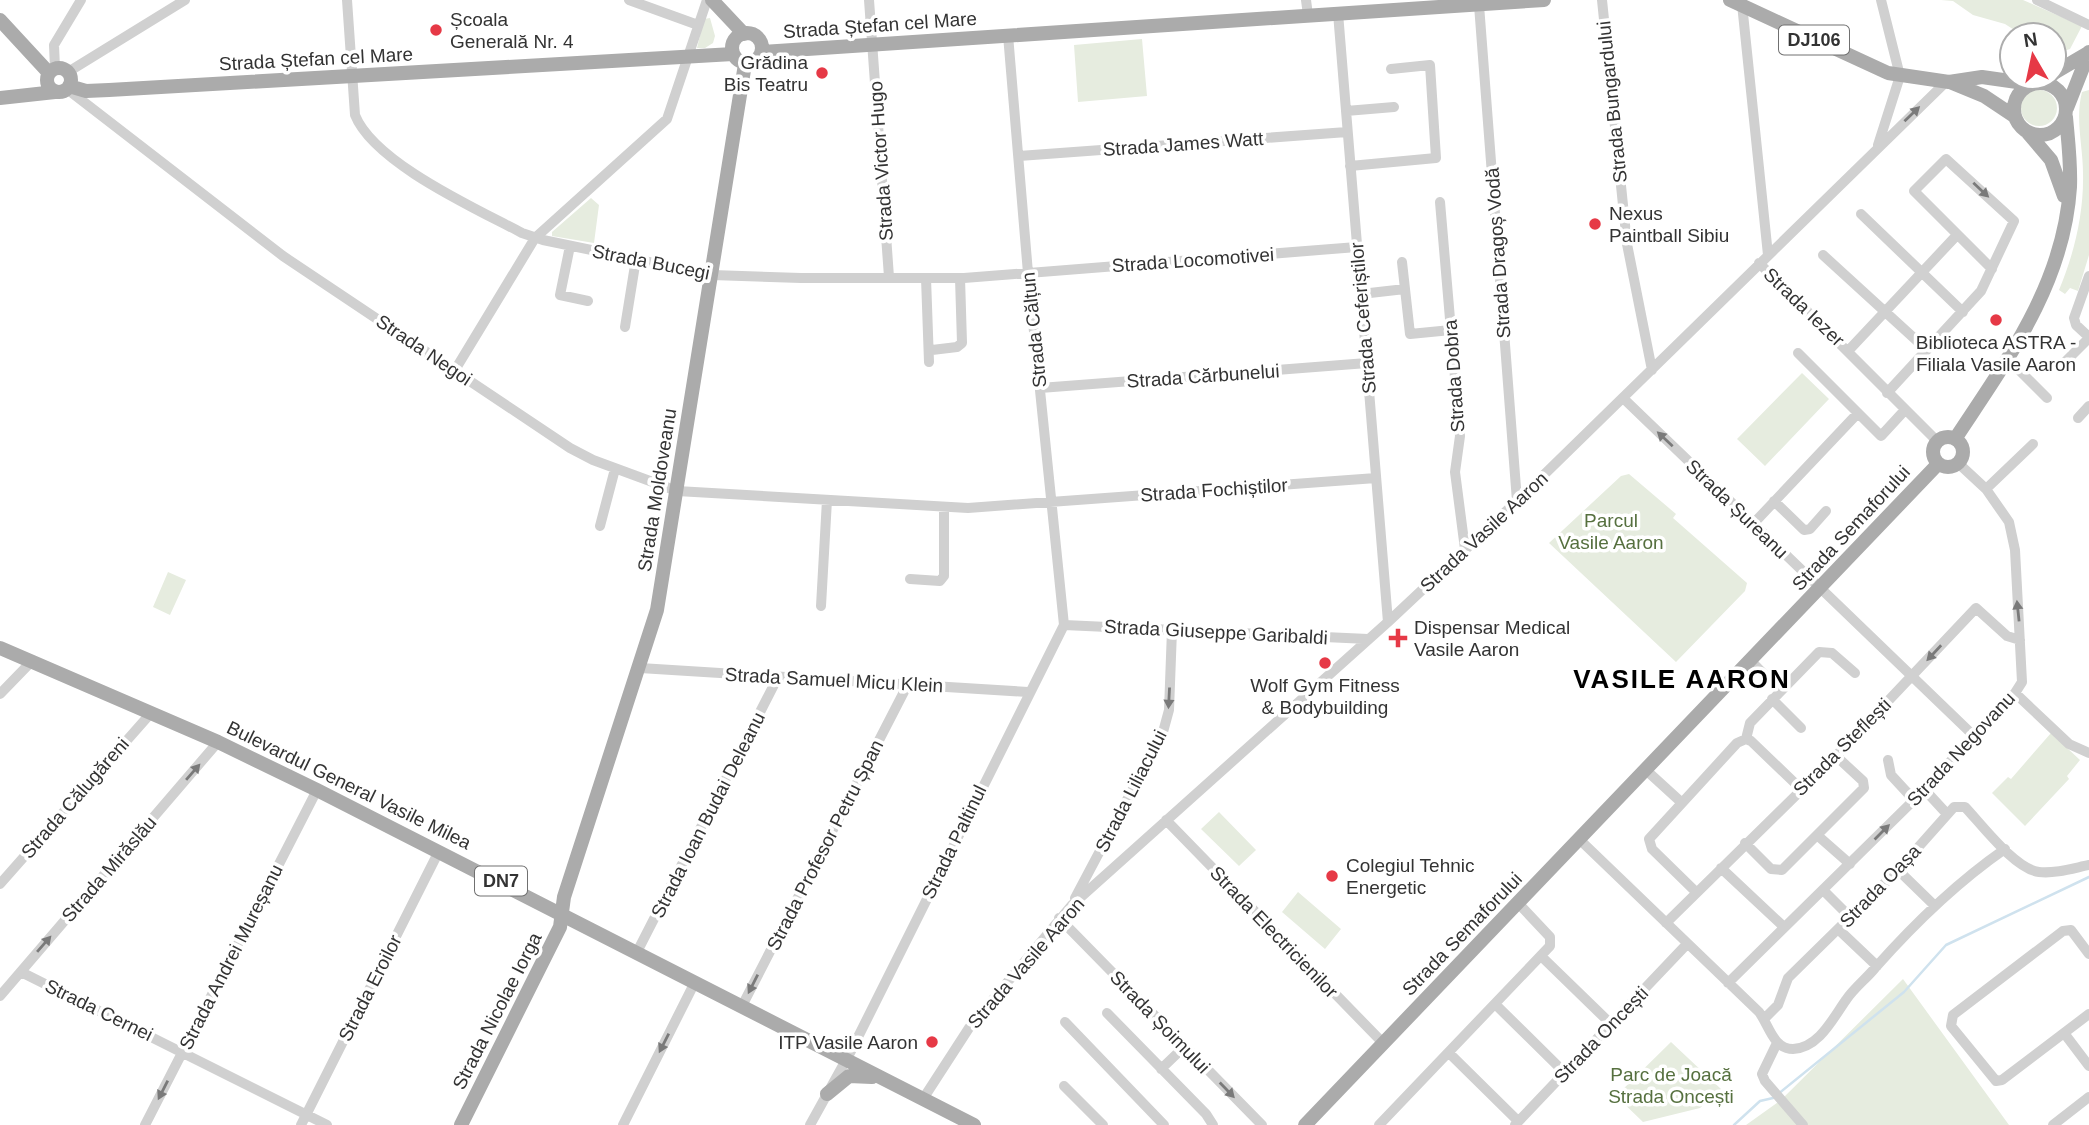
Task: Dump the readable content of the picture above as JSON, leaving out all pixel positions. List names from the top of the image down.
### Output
{
  "streets": {
    "main road": [
      "Strada Ștefan cel Mare",
      "DJ106",
      "Strada Moldoveanu",
      "Strada Semaforului",
      "Bulevardul General Vasile Milea",
      "DN7",
      "Strada Nicolae Iorga"
    ],
    "street": [
      "Strada Bungardului",
      "Strada James Watt",
      "Strada Victor Hugo",
      "Strada Dragoș Vodă",
      "Strada Locomotivei",
      "Strada Bucegi",
      "Strada Iezer",
      "Strada Ceferiștilor",
      "Strada Călțun",
      "Strada Negoi",
      "Strada Cărbunelui",
      "Strada Dobra",
      "Strada Fochiștilor",
      "Strada Șureanu",
      "Strada Vasile Aaron",
      "Strada Giuseppe Garibaldi",
      "Strada Samuel Micu Klein",
      "Strada Steflești",
      "Strada Negovanu",
      "Strada Liliacului",
      "Strada Călugăreni",
      "Strada Ioan Budai Deleanu",
      "Strada Paltinul",
      "Strada Profesor Petru Șpan",
      "Strada Mirăslău",
      "Strada Oașa",
      "Strada Electricienilor",
      "Strada Andrei Mureșanu",
      "Strada Eroilor",
      "Strada Cernei",
      "Strada Șoimului",
      "Strada Oncești"
    ]
  },
  "crossings": [
    ["Strada Ștefan cel Mare", "Strada Victor Hugo"],
    ["Strada Ștefan cel Mare", "Strada Dragoș Vodă"],
    ["Strada Ștefan cel Mare", "Strada Bucegi"],
    ["Strada Ștefan cel Mare", "Strada Ceferiștilor"],
    ["Strada Ștefan cel Mare", "Strada Călțun"],
    ["Strada Ștefan cel Mare", "Strada Negoi"],
    ["Strada Ștefan cel Mare", "Strada Moldoveanu"],
    ["DJ106", "Strada Vasile Aaron"],
    ["Strada Bungardului", "Strada Vasile Aaron"],
    ["Strada James Watt", "Strada Ceferiștilor"],
    ["Strada James Watt", "Strada Călțun"],
    ["Strada Victor Hugo", "Strada Bucegi"],
    ["Strada Dragoș Vodă", "Strada Vasile Aaron"],
    ["Strada Locomotivei", "Strada Bucegi"],
    ["Strada Locomotivei", "Strada Ceferiștilor"],
    ["Strada Locomotivei", "Strada Călțun"],
    ["Strada Bucegi", "Strada Călțun"],
    ["Strada Bucegi", "Strada Moldoveanu"],
    ["Strada Iezer", "Strada Semaforului"],
    ["Strada Iezer", "Strada Vasile Aaron"],
    ["Strada Iezer", "Strada Negovanu"],
    ["Strada Ceferiștilor", "Strada Cărbunelui"],
    ["Strada Ceferiștilor", "Strada Fochiștilor"],
    ["Strada Ceferiștilor", "Strada Vasile Aaron"],
    ["Strada Călțun", "Strada Negoi"],
    ["Strada Călțun", "Strada Cărbunelui"],
    ["Strada Călțun", "Strada Fochiștilor"],
    ["Strada Călțun", "Strada Giuseppe Garibaldi"],
    ["Strada Călțun", "Strada Paltinul"],
    ["Strada Negoi", "Strada Moldoveanu"],
    ["Strada Negoi", "Strada Fochiștilor"],
    ["Strada Dobra", "Strada Vasile Aaron"],
    ["Strada Moldoveanu", "Strada Samuel Micu Klein"],
    ["Strada Moldoveanu", "Bulevardul General Vasile Milea"],
    ["Strada Moldoveanu", "Strada Nicolae Iorga"],
    ["Strada Șureanu", "Strada Semaforului"],
    ["Strada Șureanu", "Strada Vasile Aaron"],
    ["Strada Șureanu", "Strada Steflești"],
    ["Strada Șureanu", "Strada Negovanu"],
    ["Strada Semaforului", "Strada Negovanu"],
    ["Strada Semaforului", "Strada Electricienilor"],
    ["Strada Vasile Aaron", "Strada Giuseppe Garibaldi"],
    ["Strada Vasile Aaron", "Bulevardul General Vasile Milea"],
    ["Strada Vasile Aaron", "Strada Liliacului"],
    ["Strada Vasile Aaron", "Strada Electricienilor"],
    ["Strada Vasile Aaron", "Strada Șoimului"],
    ["Strada Giuseppe Garibaldi", "Strada Liliacului"],
    ["Strada Giuseppe Garibaldi", "Strada Paltinul"],
    ["Strada Samuel Micu Klein", "Strada Ioan Budai Deleanu"],
    ["Strada Samuel Micu Klein", "Strada Paltinul"],
    ["Strada Samuel Micu Klein", "Strada Profesor Petru Șpan"],
    ["Strada Steflești", "Strada Negovanu"],
    ["Bulevardul General Vasile Milea", "Strada Călugăreni"],
    ["Bulevardul General Vasile Milea", "Strada Ioan Budai Deleanu"],
    ["Bulevardul General Vasile Milea", "Strada Paltinul"],
    ["Bulevardul General Vasile Milea", "Strada Profesor Petru Șpan"],
    ["Bulevardul General Vasile Milea", "Strada Mirăslău"],
    ["Bulevardul General Vasile Milea", "Strada Andrei Mureșanu"],
    ["Bulevardul General Vasile Milea", "Strada Eroilor"],
    ["Bulevardul General Vasile Milea", "Strada Nicolae Iorga"],
    ["Strada Mirăslău", "Strada Cernei"],
    ["Strada Andrei Mureșanu", "Strada Cernei"],
    ["Strada Eroilor", "Strada Cernei"]
  ],
  "one_way": [
    "Strada Șureanu",
    "Strada Liliacului",
    "Strada Profesor Petru Șpan",
    "Strada Mirăslău"
  ],
  "districts": ["VASILE AARON"],
  "parks": ["Parcul Vasile Aaron", "Parc de Joacă Strada Oncești"],
  "places": {
    "other": [
      "Școala Generală Nr. 4",
      "Grădina Bis Teatru",
      "Nexus Paintball Sibiu",
      "Biblioteca ASTRA - Filiala Vasile Aaron",
      "Wolf Gym Fitness & Bodybuilding",
      "Colegiul Tehnic Energetic",
      "ITP Vasile Aaron"
    ],
    "health": ["Dispensar Medical Vasile Aaron"]
  },
  "north": "top"
}
